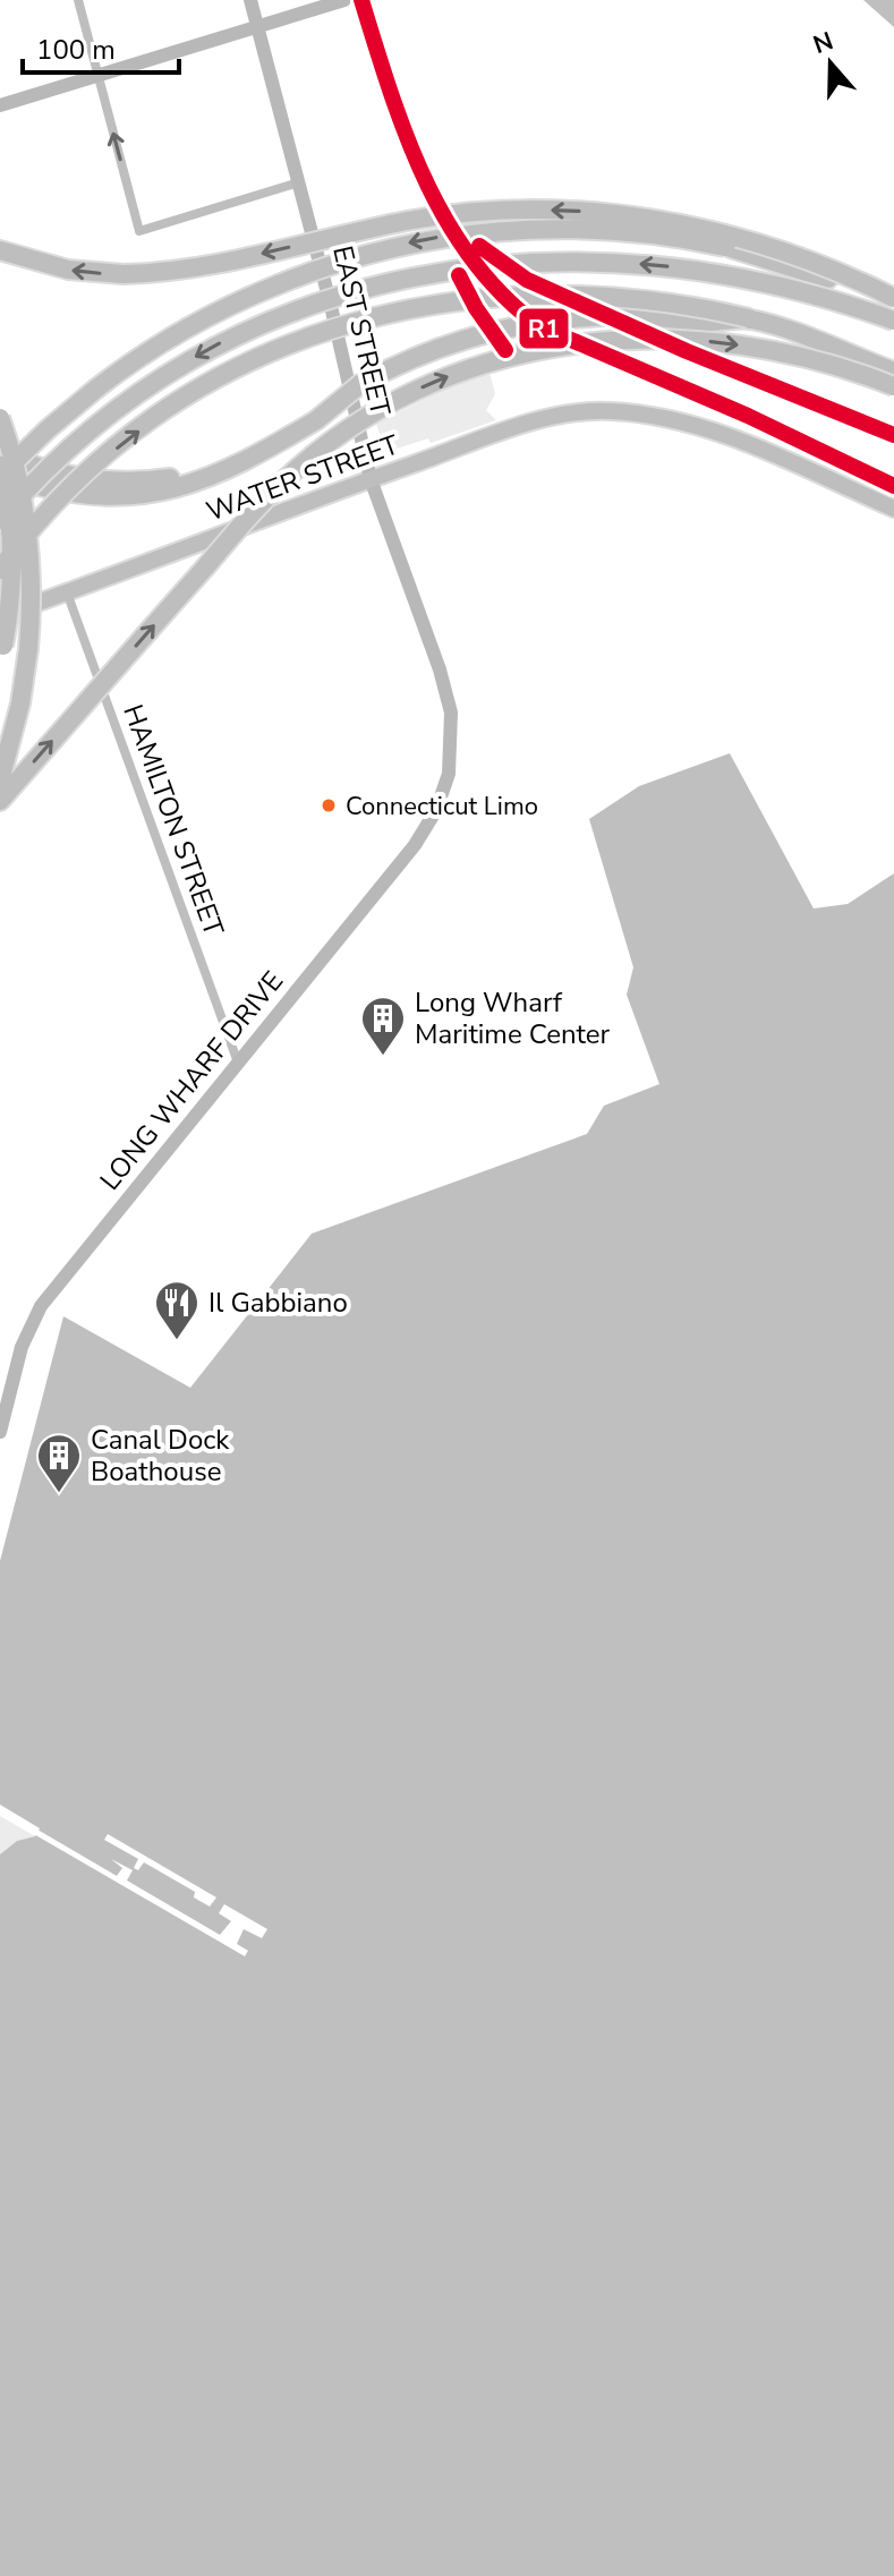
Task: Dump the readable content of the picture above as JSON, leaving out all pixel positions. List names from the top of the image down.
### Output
{
  "streets": {
    "main road": ["EAST STREET", "WATER STREET", "LONG WHARF DRIVE"],
    "street": ["HAMILTON STREET"]
  },
  "crossings": [
    ["EAST STREET", "WATER STREET"],
    ["EAST STREET", "LONG WHARF DRIVE"],
    ["WATER STREET", "HAMILTON STREET"],
    ["HAMILTON STREET", "LONG WHARF DRIVE"]
  ],
  "places": {
    "other": ["Connecticut Limo"],
    "building": ["Long Wharf Maritime Center", "Canal Dock Boathouse"],
    "restaurant": ["Il Gabbiano"]
  },
  "lines": ["transit line R1"],
  "scale_bar": "100 m",
  "north": "top"
}
